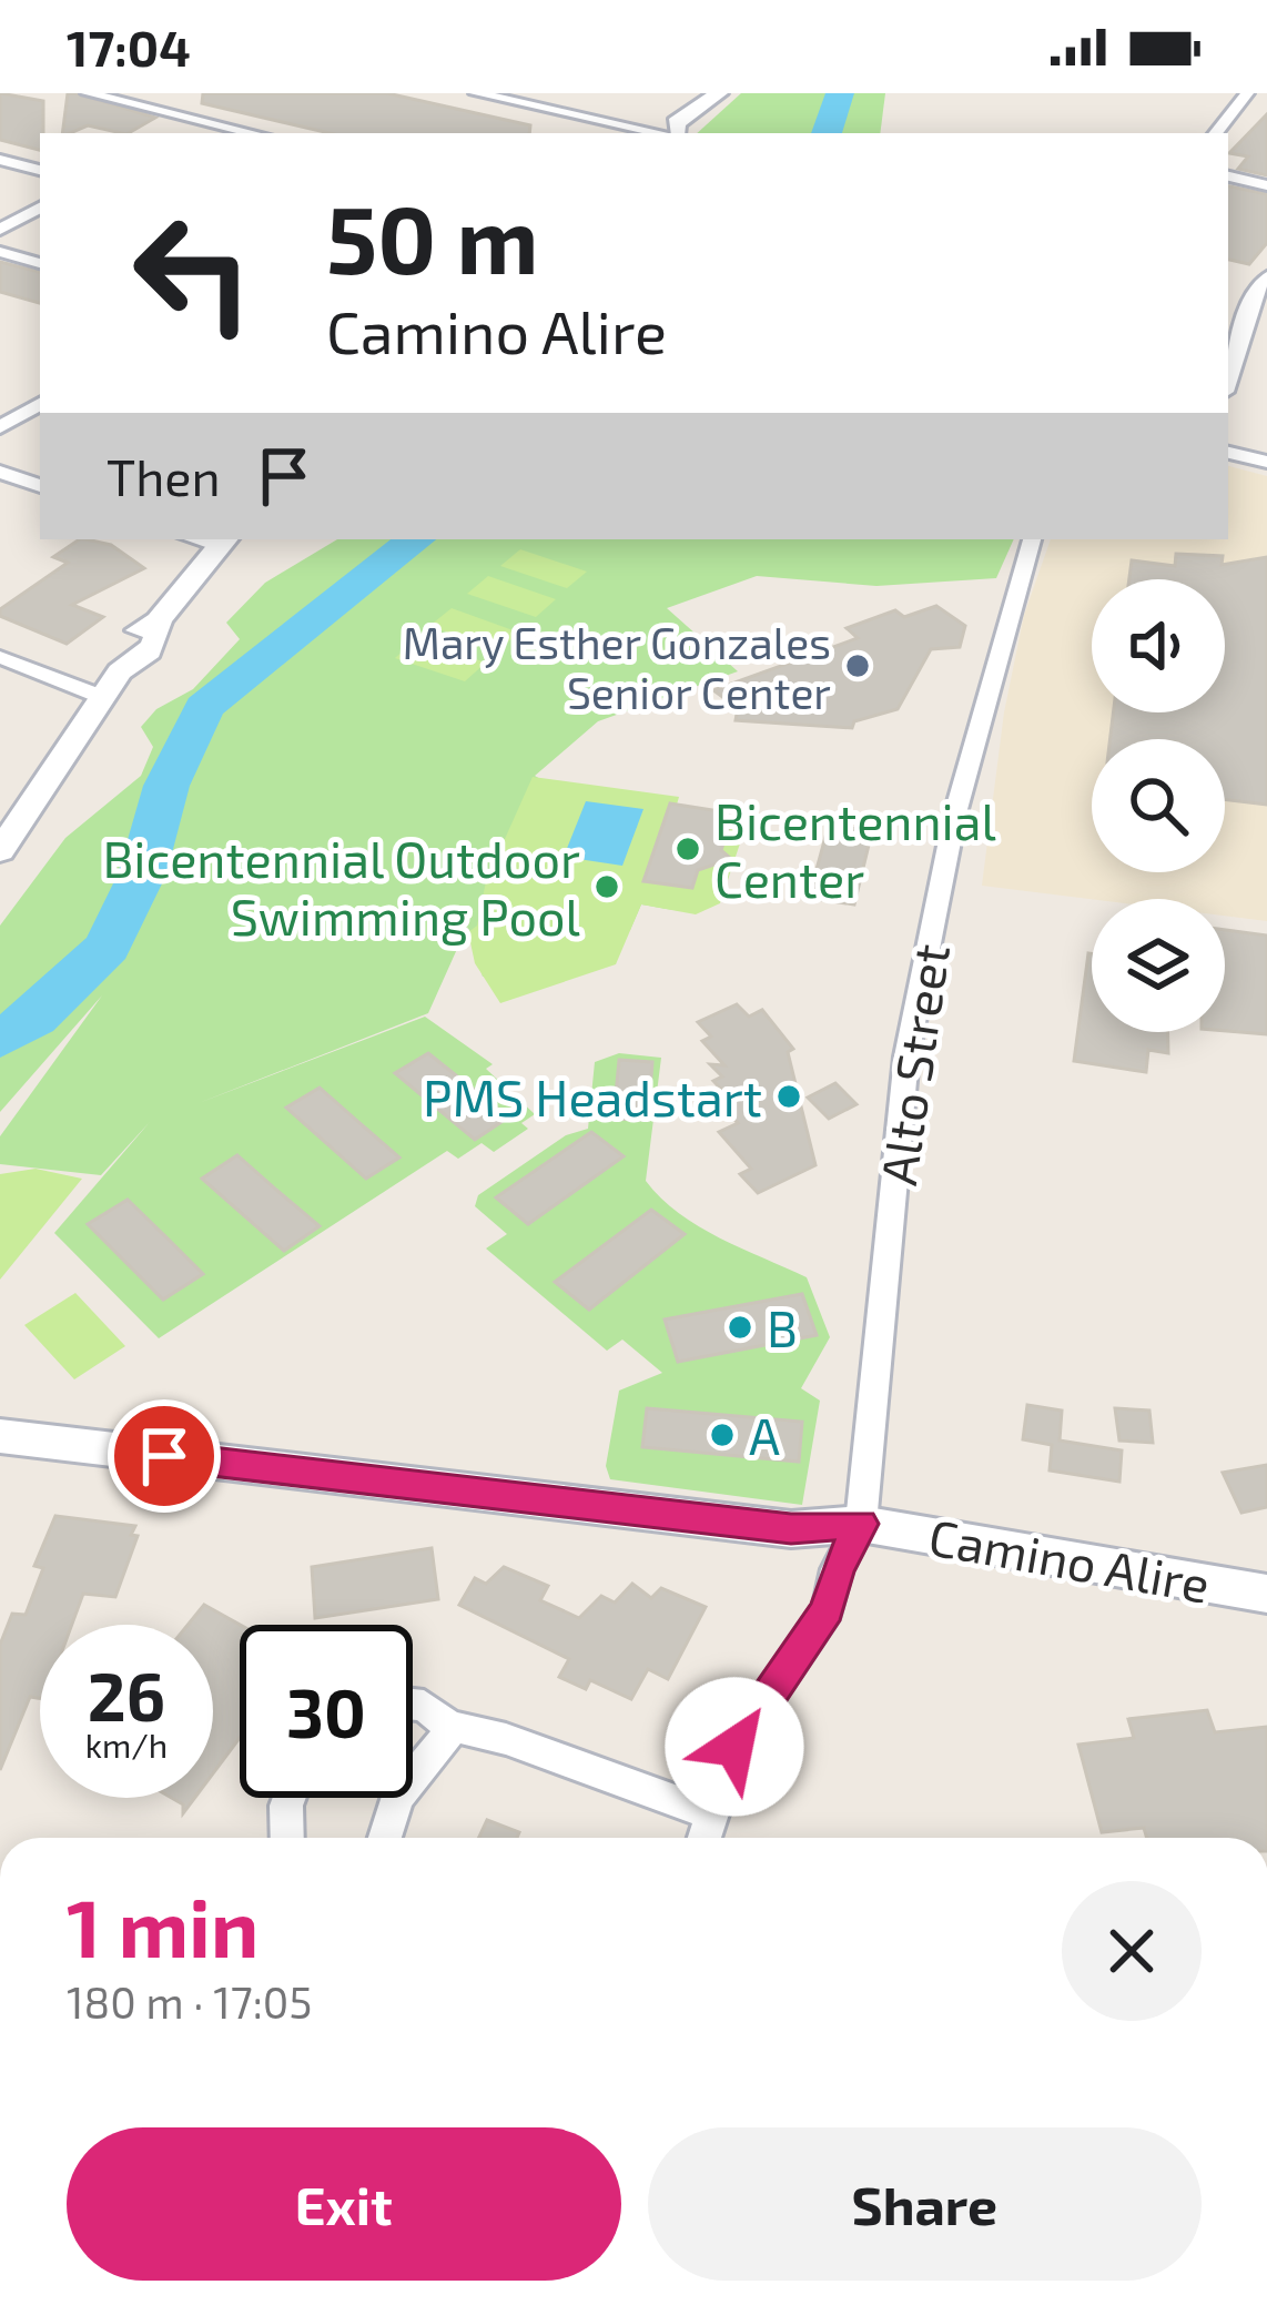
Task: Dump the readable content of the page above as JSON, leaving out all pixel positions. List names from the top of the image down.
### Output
{
  "streets": {
    "street": ["Alto Street", "Camino Alire"]
  },
  "crossings": [
    ["Alto Street", "Camino Alire"]
  ],
  "places": [
    "Mary Esther Gonzales Senior Center",
    "Bicentennial Center",
    "Bicentennial Outdoor Swimming Pool",
    "PMS Headstart",
    "B",
    "A"
  ],
  "page": {
    "status": "17:04",
    "turn": ["50 m", "Camino Alire"],
    "then": "Then",
    "speed": "26 km/h",
    "limit": "30",
    "heading": ["1 min", "180 m · 17:05"],
    "buttons": ["Exit", "Share"]
  }
}
